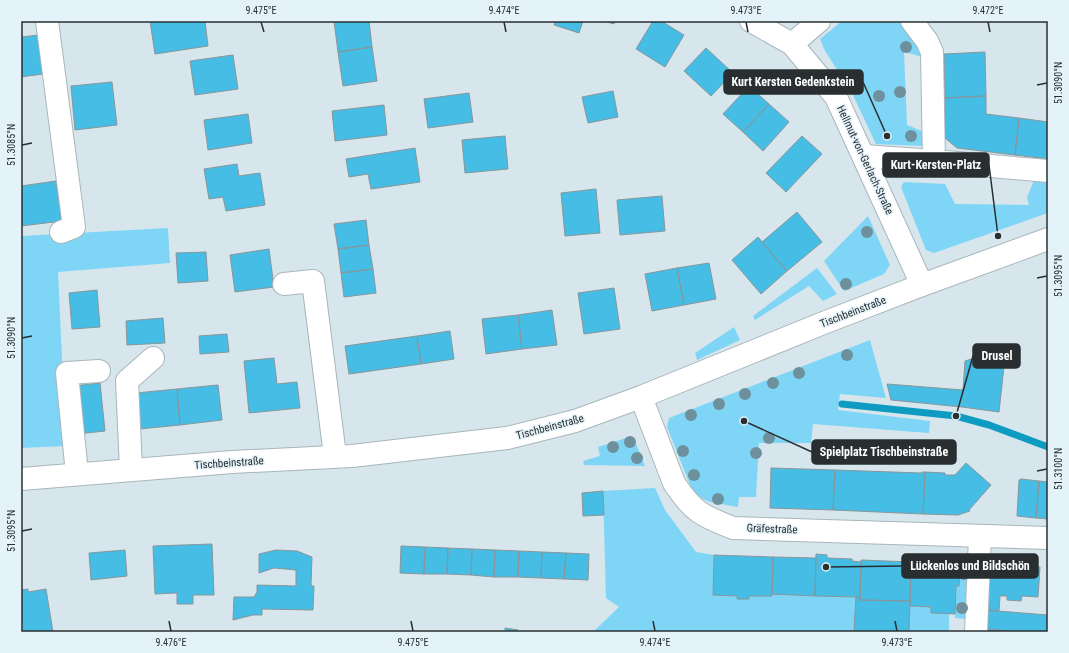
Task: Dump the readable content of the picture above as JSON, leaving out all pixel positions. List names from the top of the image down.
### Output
{
  "streets": {
    "street": ["Hellmut-von-Gerlach-Straße", "Tischbeinstraße", "Gräfestraße"]
  },
  "crossings": [
    ["Hellmut-von-Gerlach-Straße", "Tischbeinstraße"],
    ["Tischbeinstraße", "Gräfestraße"]
  ],
  "places": [
    "Kurt Kersten Gedenkstein",
    "Kurt-Kersten-Platz",
    "Drusel",
    "Spielplatz Tischbeinstraße",
    "Lückenlos und Bildschön"
  ],
  "coordinates": [
    "9.475°E",
    "9.474°E",
    "9.473°E",
    "9.472°E",
    "51.3090°N",
    "51.3085°N",
    "51.3095°N",
    "51.3100°N",
    "9.476°E"
  ]
}
